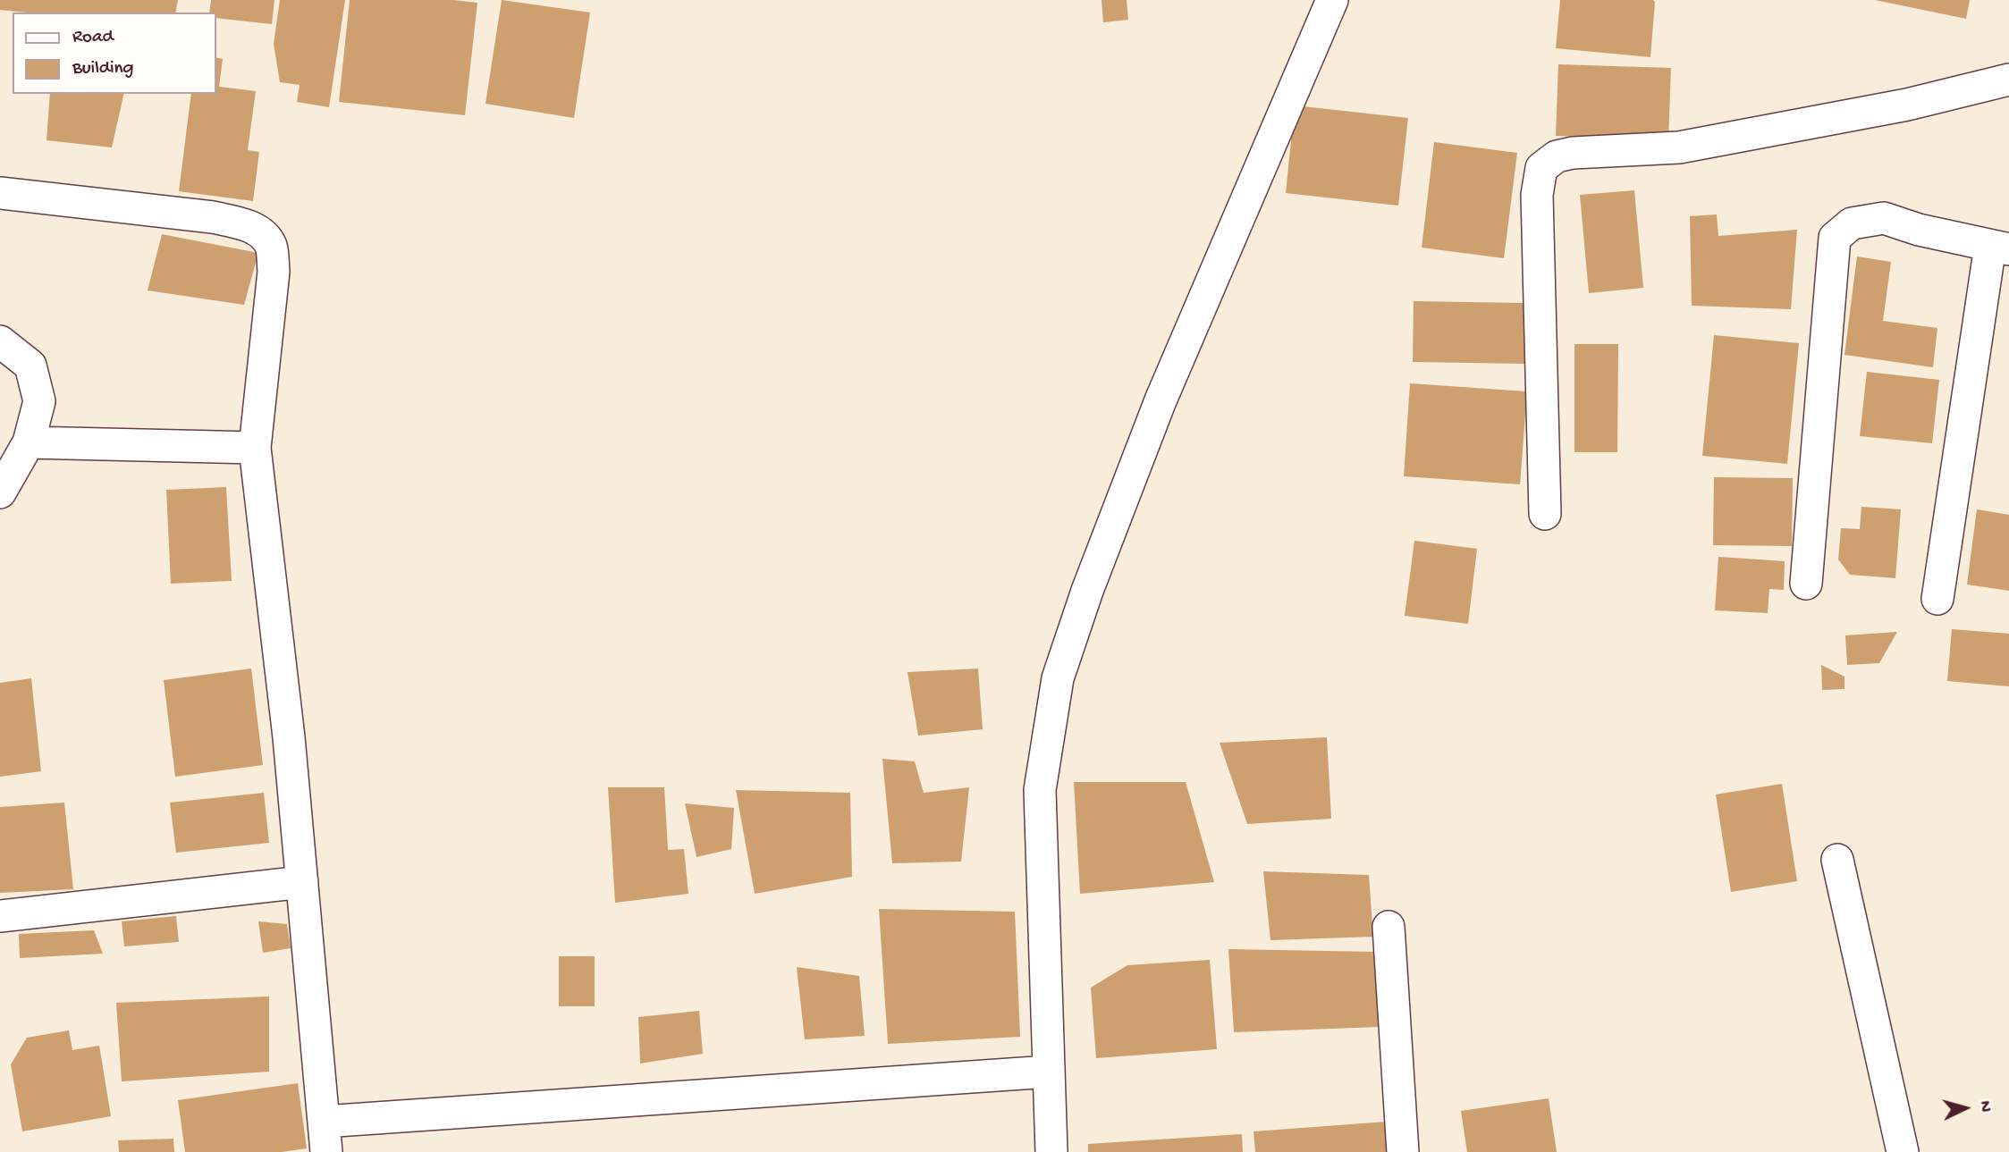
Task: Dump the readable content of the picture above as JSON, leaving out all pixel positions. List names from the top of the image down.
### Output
{
  "legend": ["Road", "Building"],
  "north": "right"
}
